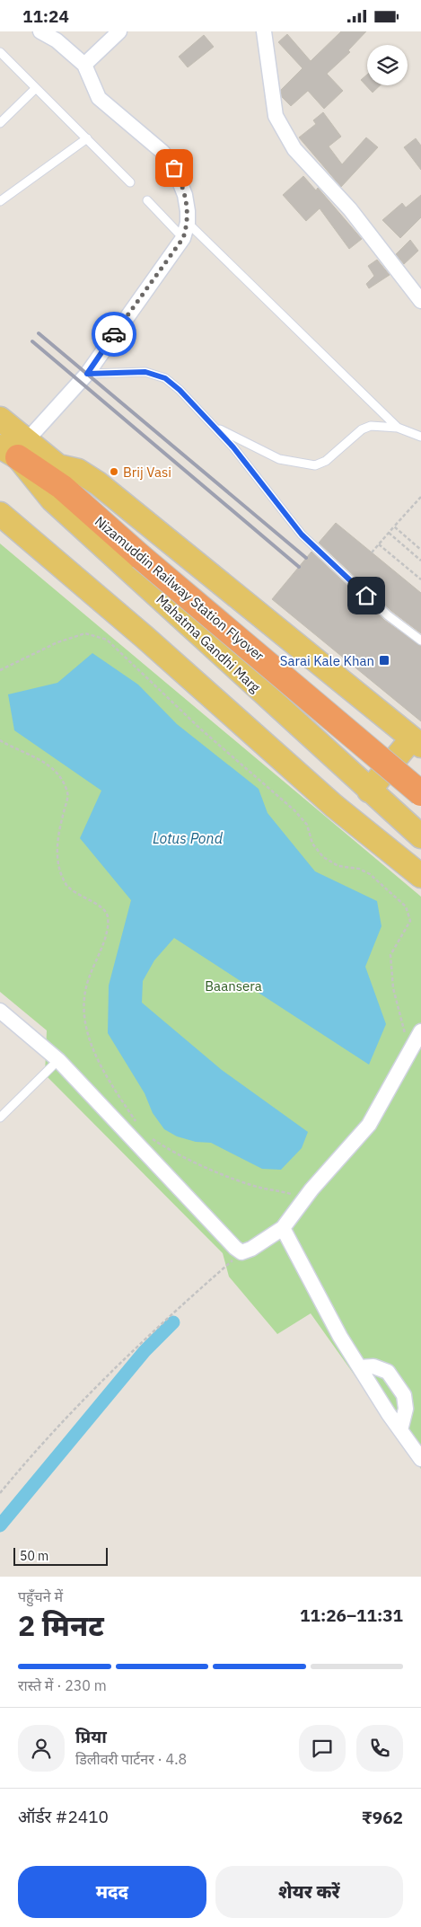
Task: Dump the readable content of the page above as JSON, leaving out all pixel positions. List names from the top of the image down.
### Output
{
  "streets": {
    "highway": ["Nizamuddin Railway Station Flyover"],
    "main road": ["Mahatma Gandhi Marg"]
  },
  "crossings": [
    ["Nizamuddin Railway Station Flyover", "Mahatma Gandhi Marg"]
  ],
  "water": ["Lotus Pond"],
  "parks": ["Baansera"],
  "places": {
    "other": ["Brij Vasi"],
    "transit": ["Sarai Kale Khan"]
  },
  "scale_bar": "50 m",
  "page": {
    "status": "11:24",
    "scale": "50 m",
    "heading": ["2 मिनट", "पहुँचने में", "11:26–11:31"],
    "panel": [
      "प्रिया",
      "डिलीवरी पार्टनर · 4.8",
      "ऑर्डर #2410",
      "₹962"
    ],
    "bar": "रास्ते में · 230 m",
    "buttons": ["मदद", "शेयर करें"]
  }
}
